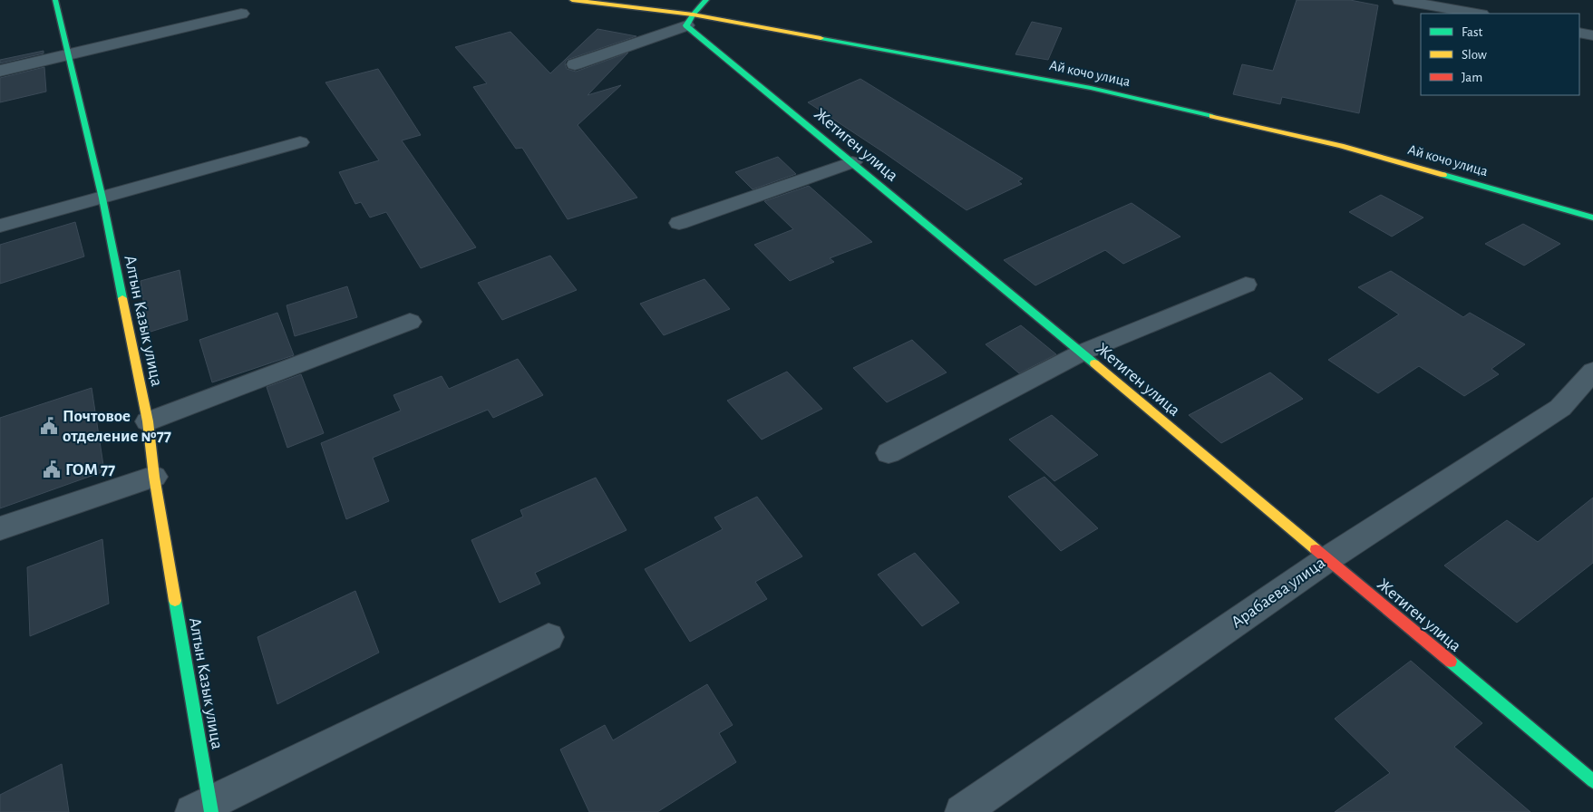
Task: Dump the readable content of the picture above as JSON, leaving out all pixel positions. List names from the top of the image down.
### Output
{
  "streets": {
    "street": [
      "Ай кочо улица",
      "Жетиген улица",
      "Алтын Казык улица",
      "Арабаева улица"
    ]
  },
  "crossings": [
    ["Ай кочо улица", "Жетиген улица"],
    ["Жетиген улица", "Арабаева улица"]
  ],
  "places": {
    "public building": ["Почтовое отделение №77", "ГОМ 77"]
  },
  "legend": ["Fast", "Slow", "Jam"]
}
